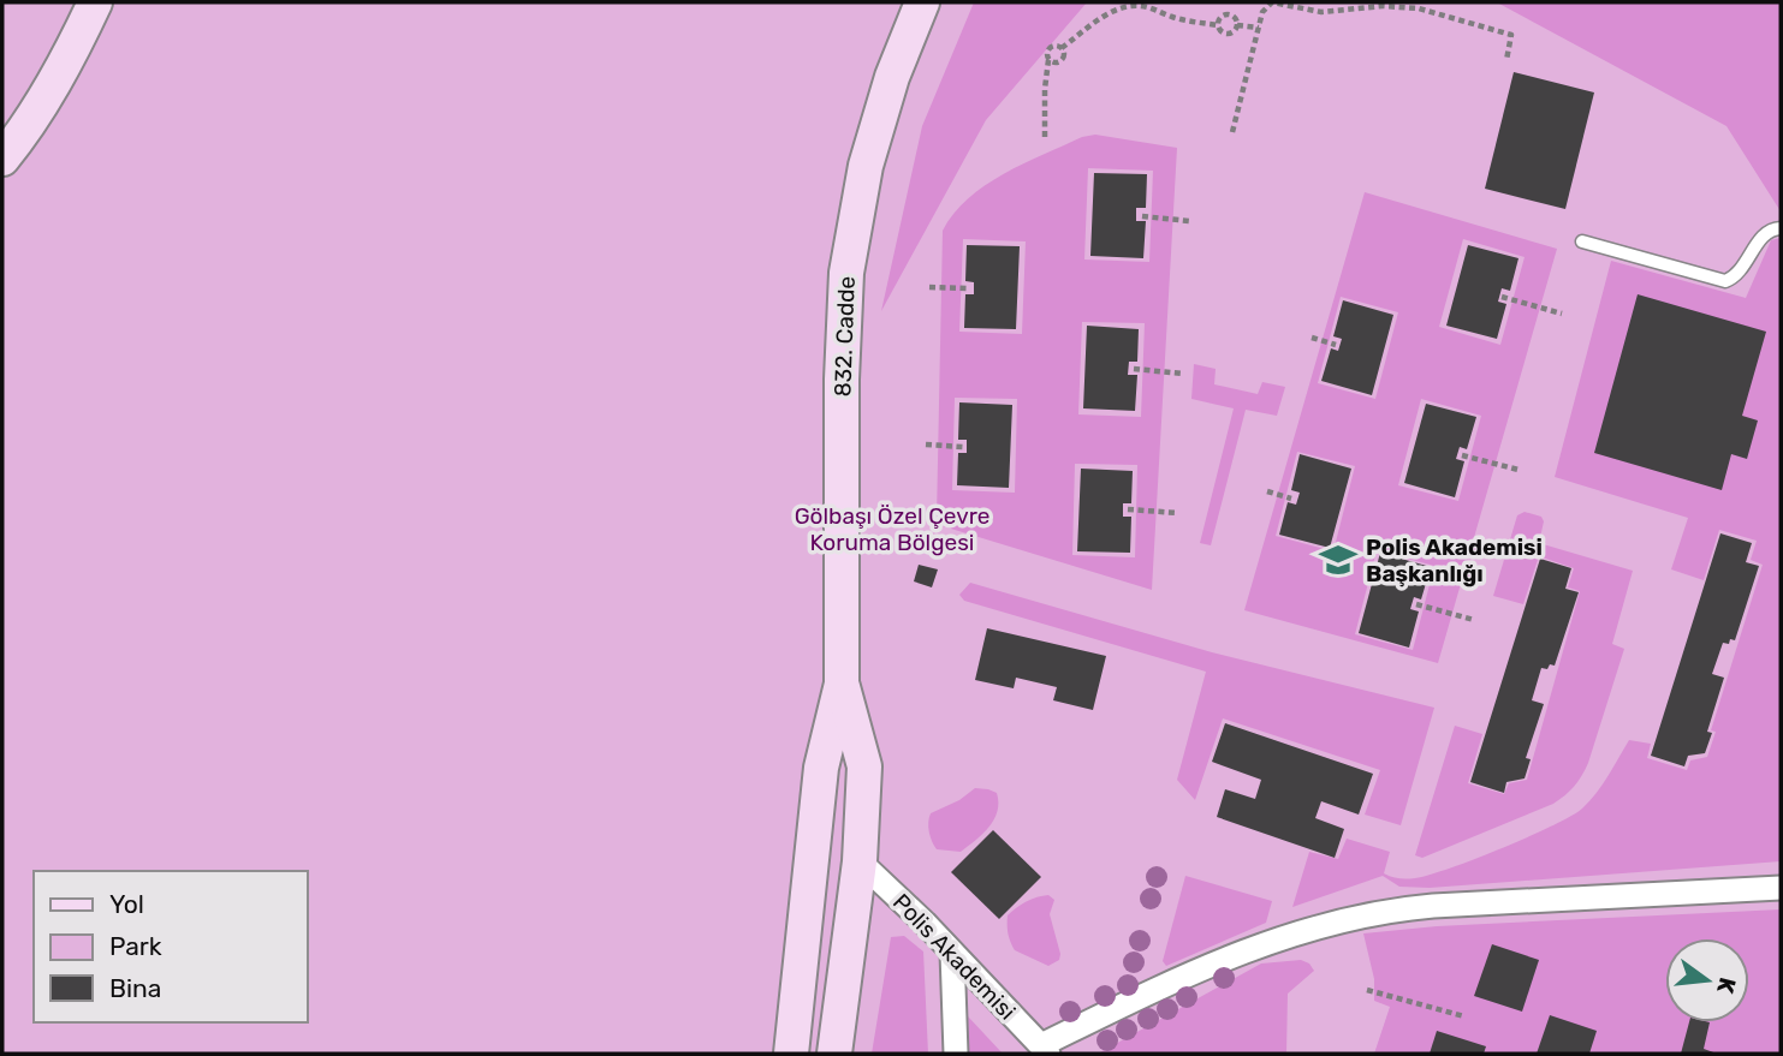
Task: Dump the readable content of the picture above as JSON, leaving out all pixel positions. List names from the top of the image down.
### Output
{
  "streets": {
    "street": ["832. Cadde", "Polis Akademisi"]
  },
  "crossings": [
    ["832. Cadde", "Polis Akademisi"]
  ],
  "parks": ["Gölbaşı Özel Çevre Koruma Bölgesi"],
  "places": {
    "school or university": ["Polis Akademisi Başkanlığı"]
  },
  "legend": ["Yol", "Park", "Bina"],
  "north": "right"
}
